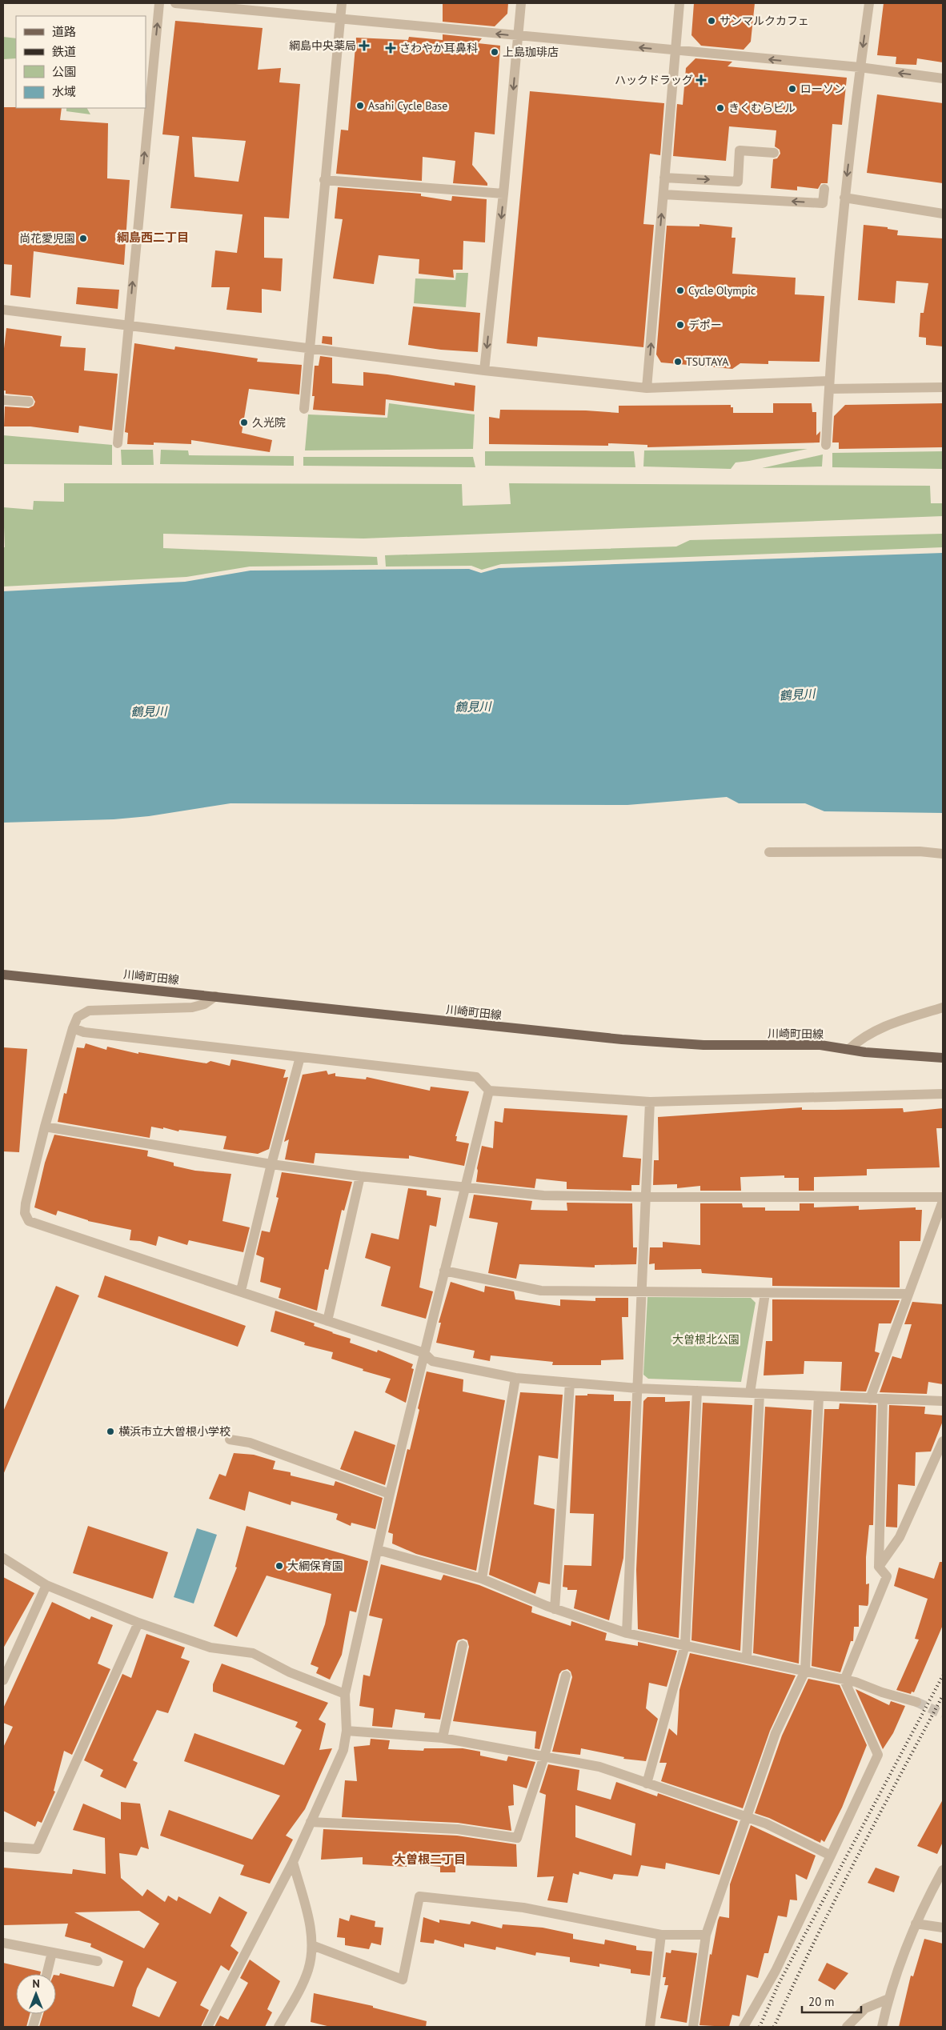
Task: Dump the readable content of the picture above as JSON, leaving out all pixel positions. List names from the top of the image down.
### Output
{
  "streets": {
    "main road": ["川崎町田線"]
  },
  "districts": ["綱島西二丁目", "大曽根二丁目"],
  "water": ["鶴見川"],
  "parks": ["大曽根北公園"],
  "places": {
    "other": [
      "サンマルクカフェ",
      "上島珈琲店",
      "ローソン",
      "Asahi Cycle Base",
      "きくむらビル",
      "尚花愛児園",
      "Cycle Olympic",
      "デポー",
      "TSUTAYA",
      "久光院",
      "横浜市立大曽根小学校",
      "大綱保育園"
    ],
    "health": ["綱島中央薬局", "さわやか耳鼻科", "ハックドラッグ"]
  },
  "legend": [
    "道路",
    "鉄道",
    "公園",
    "水域"
  ],
  "scale_bar": "20 m",
  "north": "top"
}
